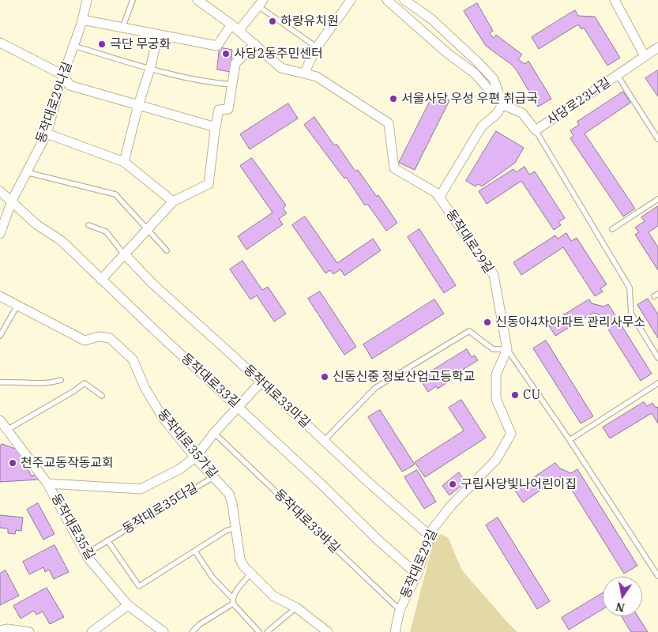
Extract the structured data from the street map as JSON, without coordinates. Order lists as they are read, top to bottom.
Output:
{
  "streets": {
    "street": [
      "사당로23나길",
      "동작대로29나길",
      "동작대로29길",
      "동작대로33길",
      "동작대로33마길",
      "동작대로35가길",
      "동작대로35길"
    ],
    "lane": ["동작대로35다길", "동작대로33바길"]
  },
  "crossings": [
    ["동작대로29나길", "동작대로33길"],
    ["동작대로29길", "동작대로33길"],
    ["동작대로29길", "동작대로33마길"],
    ["동작대로29길", "동작대로33바길"],
    ["동작대로35가길", "동작대로35다길"],
    ["동작대로35다길", "동작대로35길"]
  ],
  "places": [
    "하랑유치원",
    "극단 무궁화",
    "사당2동주민센터",
    "서울사당 우성 우편 취급국",
    "신동아4차아파트 관리사무소",
    "신동신중 정보산업고등학교",
    "CU",
    "천주교동작동교회",
    "구립사당빛나어린이집"
  ],
  "north": "bottom"
}
